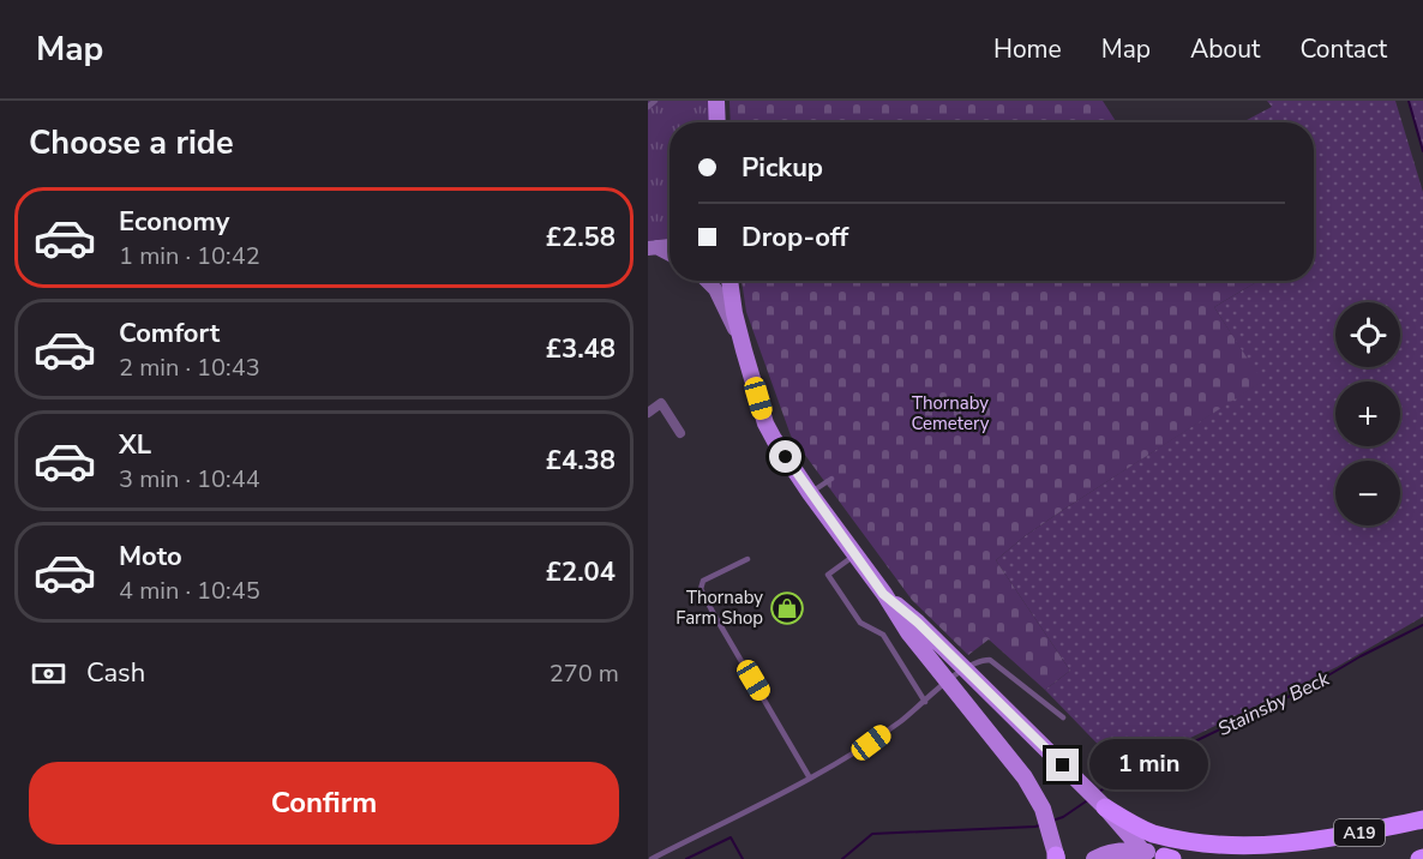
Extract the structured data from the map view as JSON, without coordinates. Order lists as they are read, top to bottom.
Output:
{
  "streets": {
    "highway": ["A19"]
  },
  "water": ["Stainsby Beck"],
  "parks": ["Thornaby Cemetery"],
  "places": {
    "shop": ["Thornaby Farm Shop"]
  },
  "page": {
    "header": "Map",
    "nav": [
      "Home",
      "Map",
      "About",
      "Contact"
    ],
    "heading": "Choose a ride",
    "banner": ["Pickup", "Drop-off"],
    "list": [
      {
        "name": "Economy",
        "note": "1 min · 10:42",
        "value": "£2.58"
      },
      {
        "name": "Comfort",
        "note": "2 min · 10:43",
        "value": "£3.48"
      },
      {
        "name": "XL",
        "note": "3 min · 10:44",
        "value": "£4.38"
      },
      {
        "name": "Moto",
        "note": "4 min · 10:45",
        "value": "£2.04"
      }
    ],
    "map_buttons": ["+", "−"],
    "pay": ["Cash", "270 m"],
    "bubble": "1 min",
    "buttons": "Confirm"
  }
}
